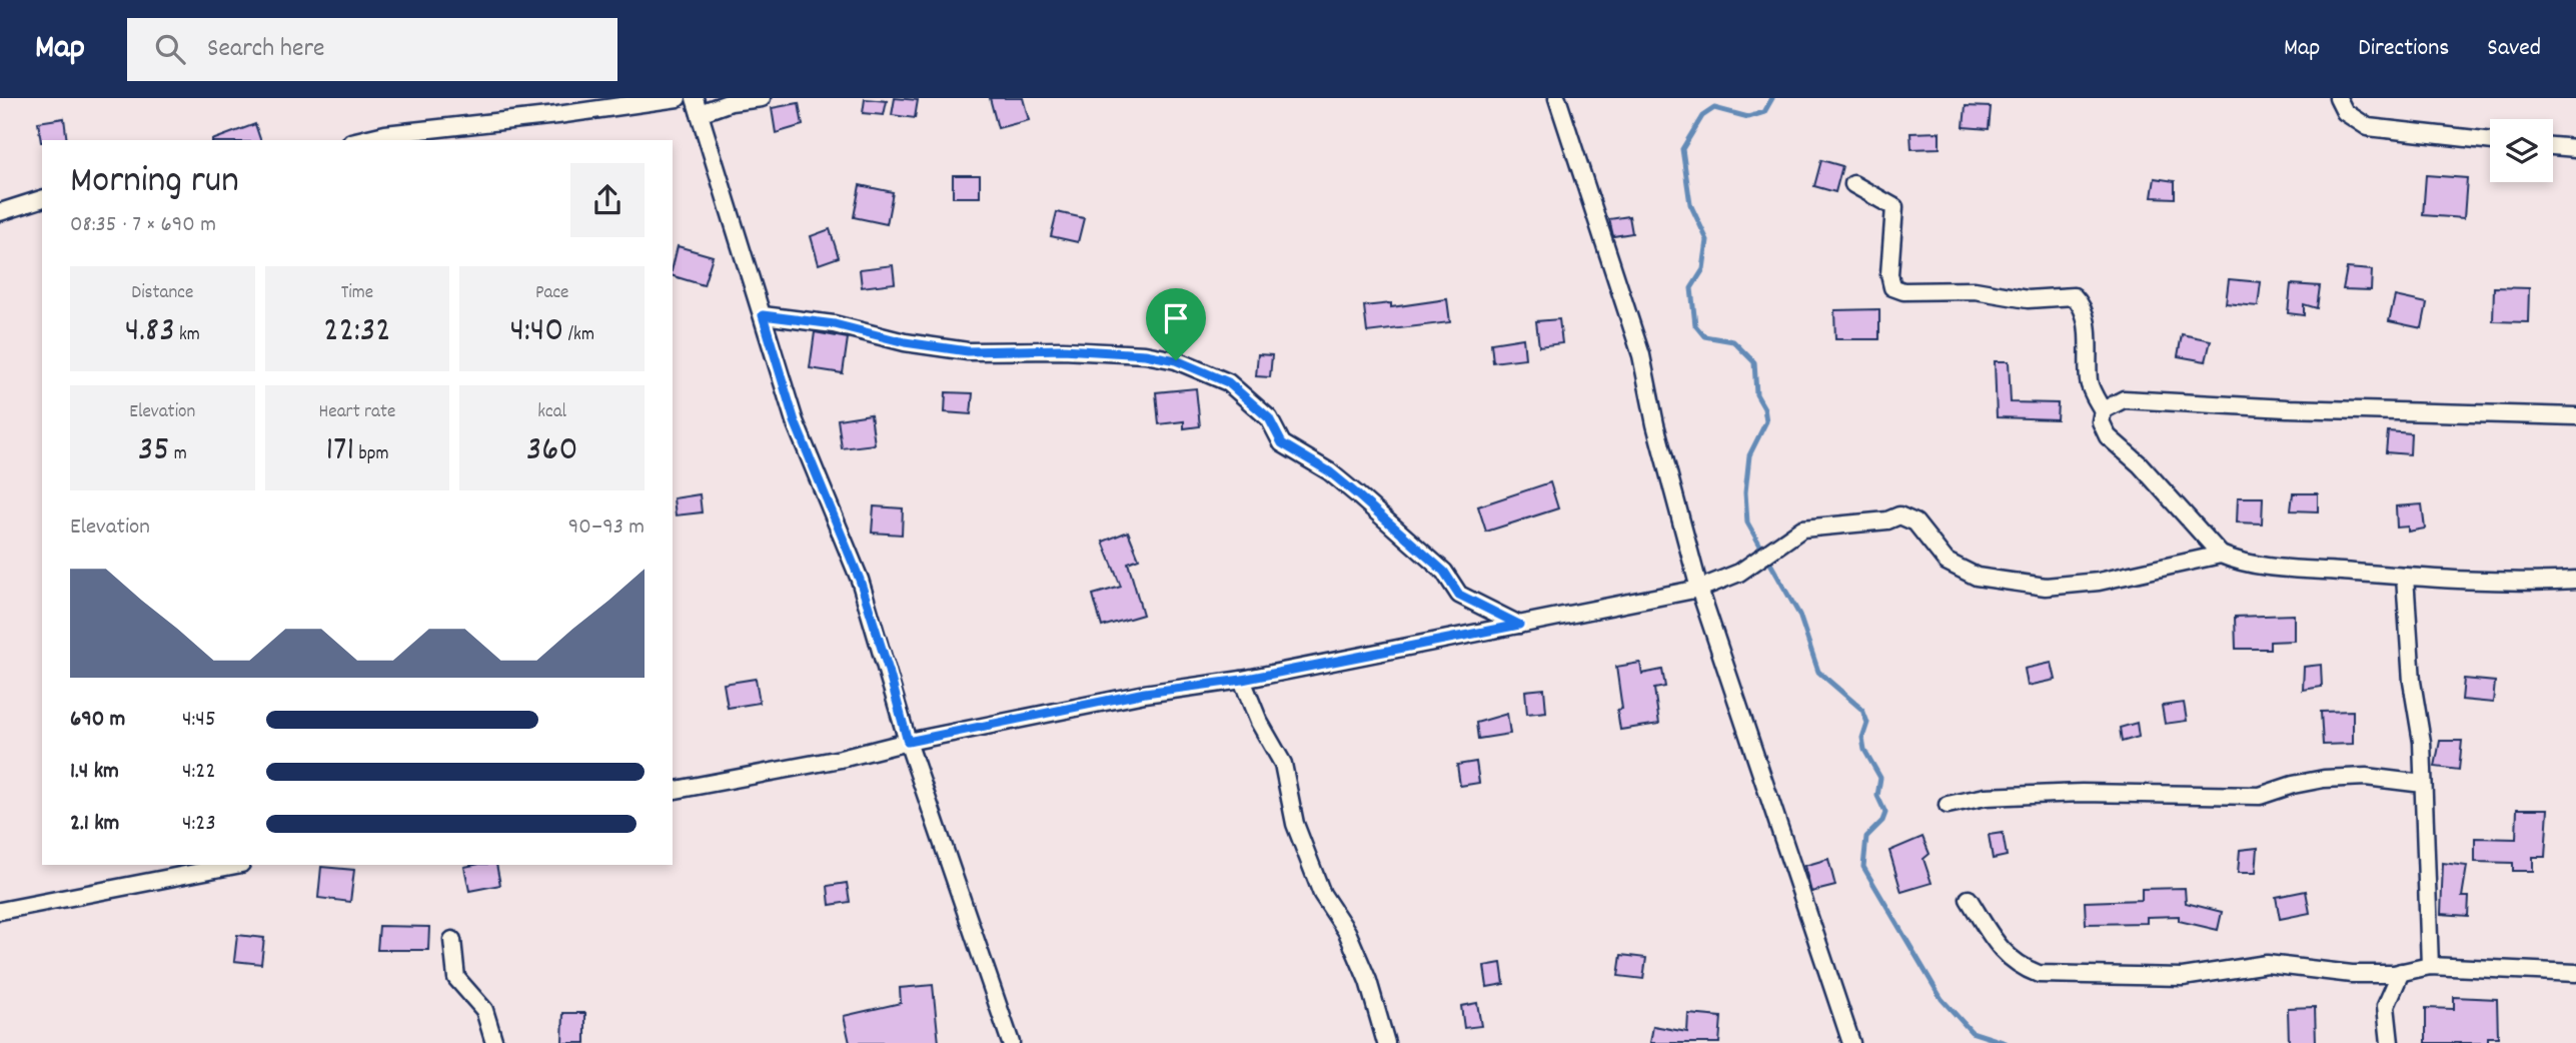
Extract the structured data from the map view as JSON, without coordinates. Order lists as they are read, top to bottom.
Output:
{
  "page": {
    "header": "Map",
    "search": "Search here",
    "nav": ["Map", "Directions", "Saved"],
    "heading": ["Morning run", "08:35 · 7 × 690 m"],
    "stats": [
      ["Distance", "4.83 km"],
      ["Time", "22:32"],
      ["Pace", "4:40 /km"],
      ["Elevation", "35 m"],
      ["Heart rate", "171 bpm"],
      ["kcal", "360"]
    ],
    "chart": ["Elevation", "90–93 m"],
    "list": [
      {
        "name": "690 m",
        "note": "4:45"
      },
      {
        "name": "1.4 km",
        "note": "4:22"
      },
      {
        "name": "2.1 km",
        "note": "4:23"
      }
    ]
  }
}
